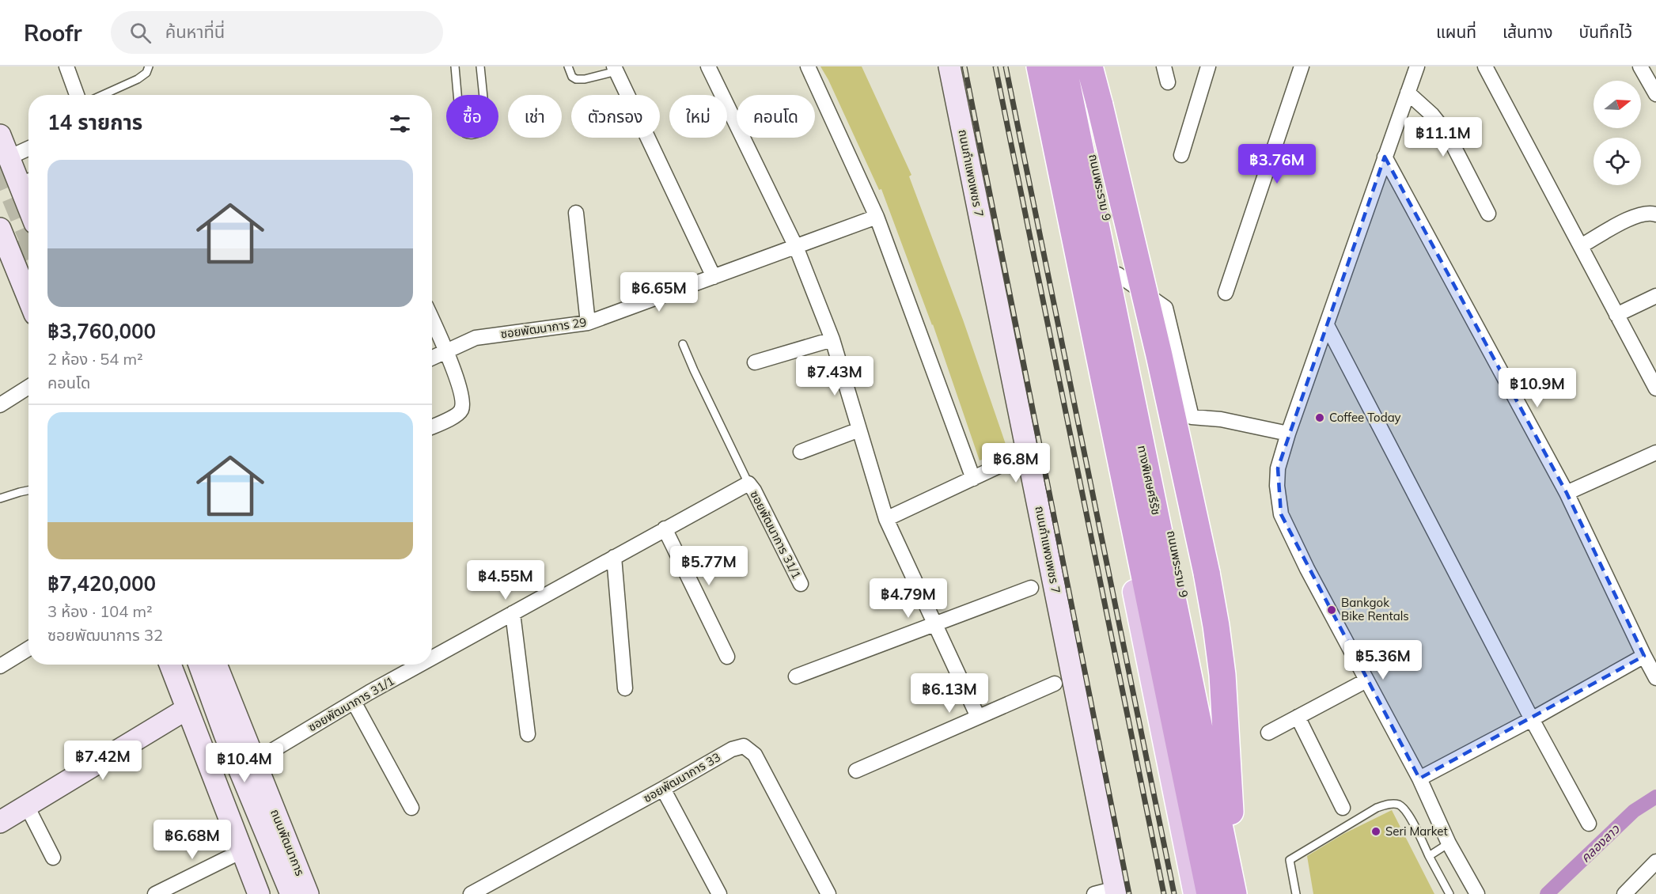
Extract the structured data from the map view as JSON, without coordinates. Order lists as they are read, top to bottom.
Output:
{
  "streets": {
    "highway": ["ทางพิเศษศรีรัช"],
    "main road": ["ถนนกำแพงเพชร 7", "ถนนพระราม 9", "ถนนพัฒนาการ"],
    "street": ["ซอยพัฒนาการ 29", "ซอยพัฒนาการ 31/1", "ซอยพัฒนาการ 33"]
  },
  "crossings": [
    ["ซอยพัฒนาการ 31/1", "ถนนพัฒนาการ"]
  ],
  "water": ["คลองลาว"],
  "places": ["Coffee Today", "Bankgok Bike Rentals", "Seri Market"],
  "north": "right",
  "page": {
    "header": "Roofr",
    "search": "ค้นหาที่นี่",
    "nav": ["แผนที่", "เส้นทาง", "บันทึกไว้"],
    "chip": [
      "ซื้อ",
      "เช่า",
      "ตัวกรอง",
      "ใหม่",
      "คอนโด"
    ],
    "heading": "14 รายการ",
    "price": [
      "฿11.1M",
      "฿3.76M",
      "฿6.65M",
      "฿7.43M",
      "฿10.9M",
      "฿6.8M",
      "฿5.77M",
      "฿4.55M",
      "฿4.79M",
      "฿5.36M",
      "฿6.13M",
      "฿7.42M",
      "฿10.4M",
      "฿6.68M"
    ],
    "list": [
      {
        "name": "฿3,760,000",
        "note": "2 ห้อง · 54 m² · คอนโด"
      },
      {
        "name": "฿7,420,000",
        "note": "3 ห้อง · 104 m² · ซอยพัฒนาการ 32"
      }
    ]
  }
}
